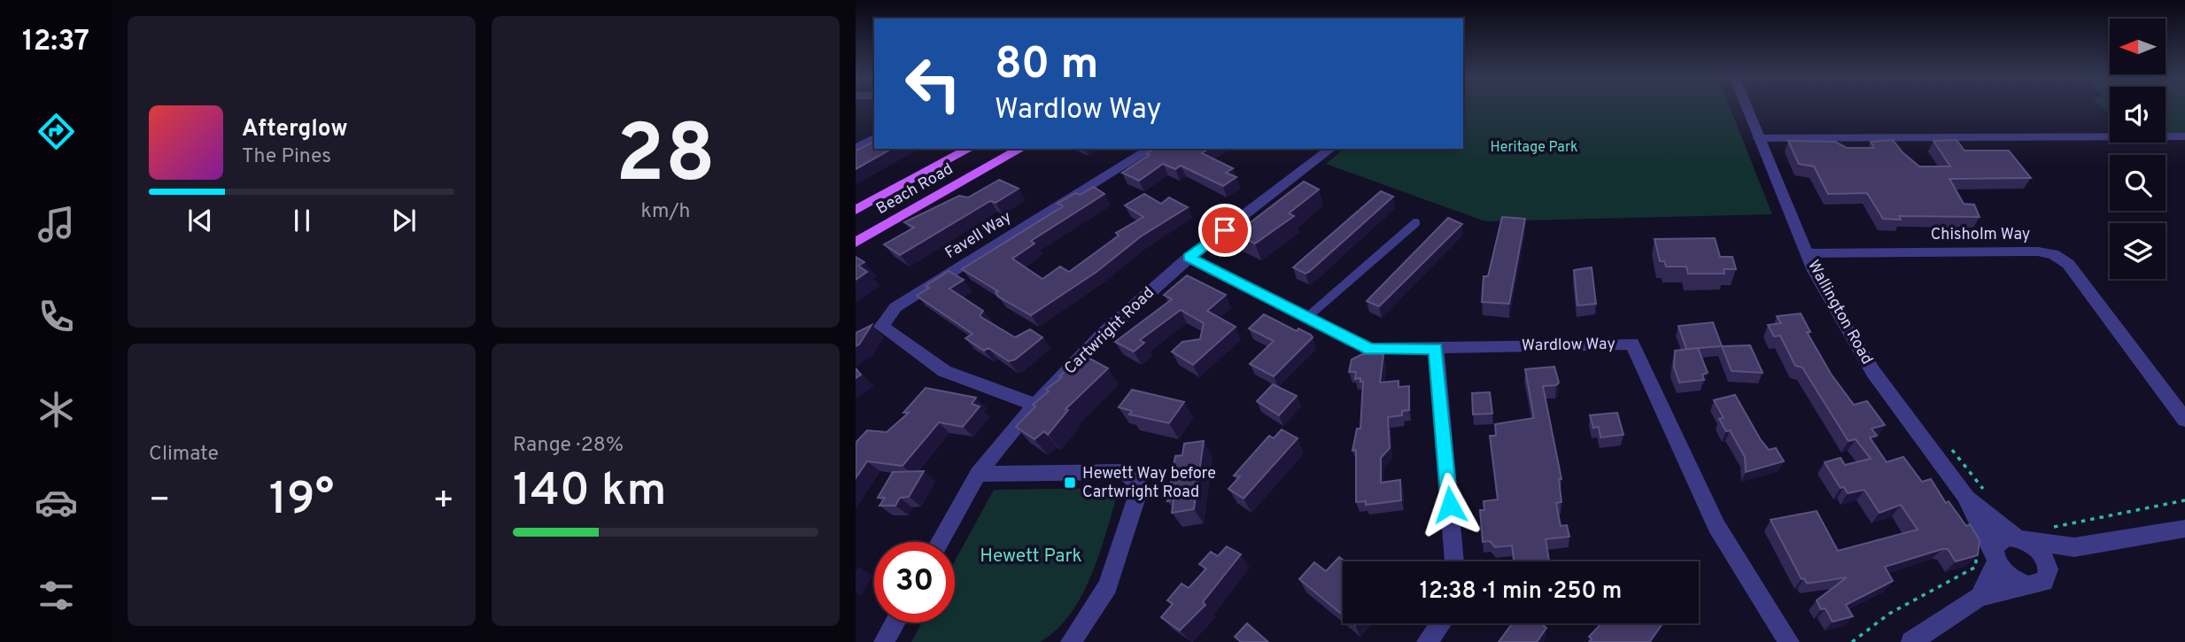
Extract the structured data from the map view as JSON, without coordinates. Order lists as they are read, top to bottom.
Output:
{
  "streets": {
    "main road": ["Beach Road"],
    "street": [
      "Chisholm Way",
      "Favell Way",
      "Wallington Road",
      "Cartwright Road",
      "Wardlow Way"
    ]
  },
  "crossings": [
    ["Chisholm Way", "Wallington Road"],
    ["Favell Way", "Cartwright Road"],
    ["Cartwright Road", "Wardlow Way"]
  ],
  "parks": ["Heritage Park", "Hewett Park"],
  "places": {
    "transit": ["Hewett Way before Cartwright Road"]
  },
  "north": "left",
  "page": {
    "tabs": "12:37",
    "tile": [
      ["28", "km/h"],
      "Climate",
      ["Range · 28%", "140 km"]
    ],
    "turn": ["80 m", "Wardlow Way"],
    "song": ["Afterglow", "The Pines"],
    "heat": ["−", "19°", "+"],
    "limit": "30",
    "trip": "12:38 · 1 min · 250 m"
  }
}
